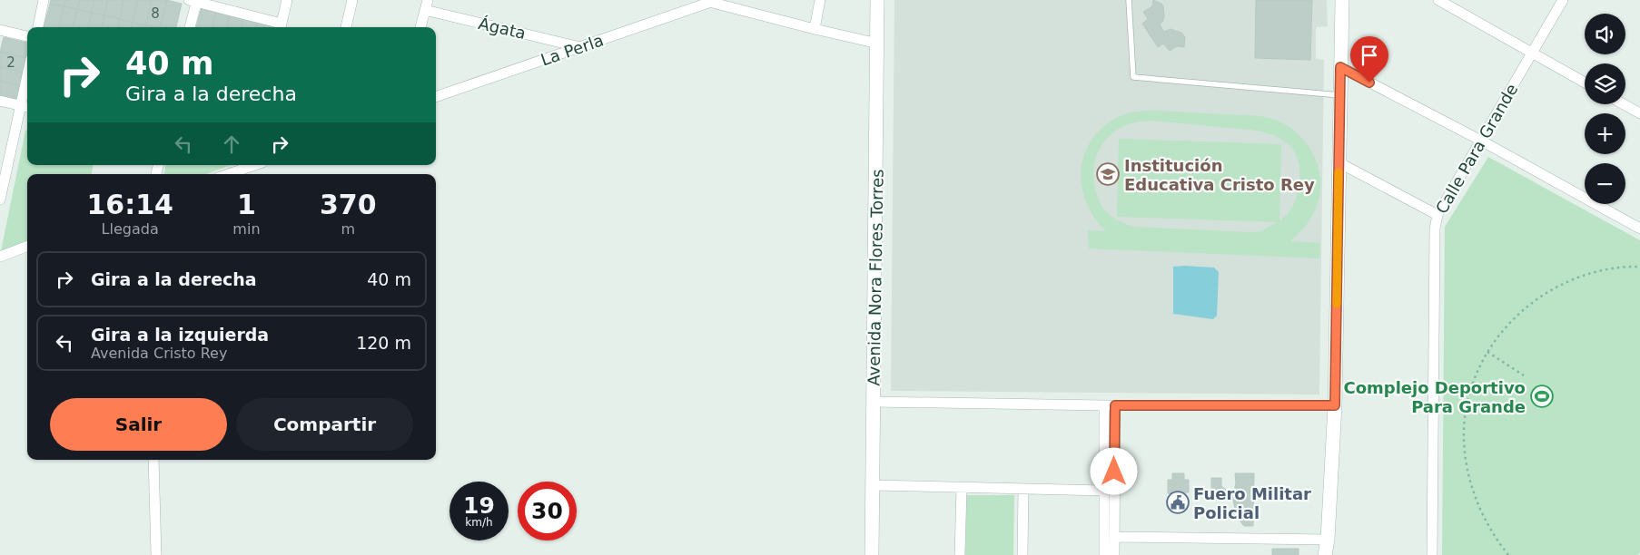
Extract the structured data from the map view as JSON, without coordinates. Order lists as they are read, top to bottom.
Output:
{
  "streets": {
    "main road": ["Avenida Nora Flores Torres"],
    "street": ["Ágata", "La Perla", "Calle Para Grande"]
  },
  "crossings": [
    ["Ágata", "La Perla"]
  ],
  "places": {
    "school or university": ["Institución Educativa Cristo Rey"],
    "sports": ["Complejo Deportivo Para Grande"],
    "public building": ["Fuero Militar Policial"]
  },
  "house_numbers": ["8", "2"],
  "page": {
    "map_buttons": ["+", "−"],
    "turn": ["40 m", "Gira a la derecha"],
    "eta": [
      "16:14",
      "Llegada",
      "1",
      "min",
      "370",
      "m"
    ],
    "list": [
      {
        "name": "Gira a la derecha",
        "value": "40 m"
      },
      {
        "name": "Gira a la izquierda",
        "note": "Avenida Cristo Rey",
        "value": "120 m"
      }
    ],
    "buttons": ["Salir", "Compartir"],
    "speed": "19 km/h",
    "limit": "30"
  }
}
